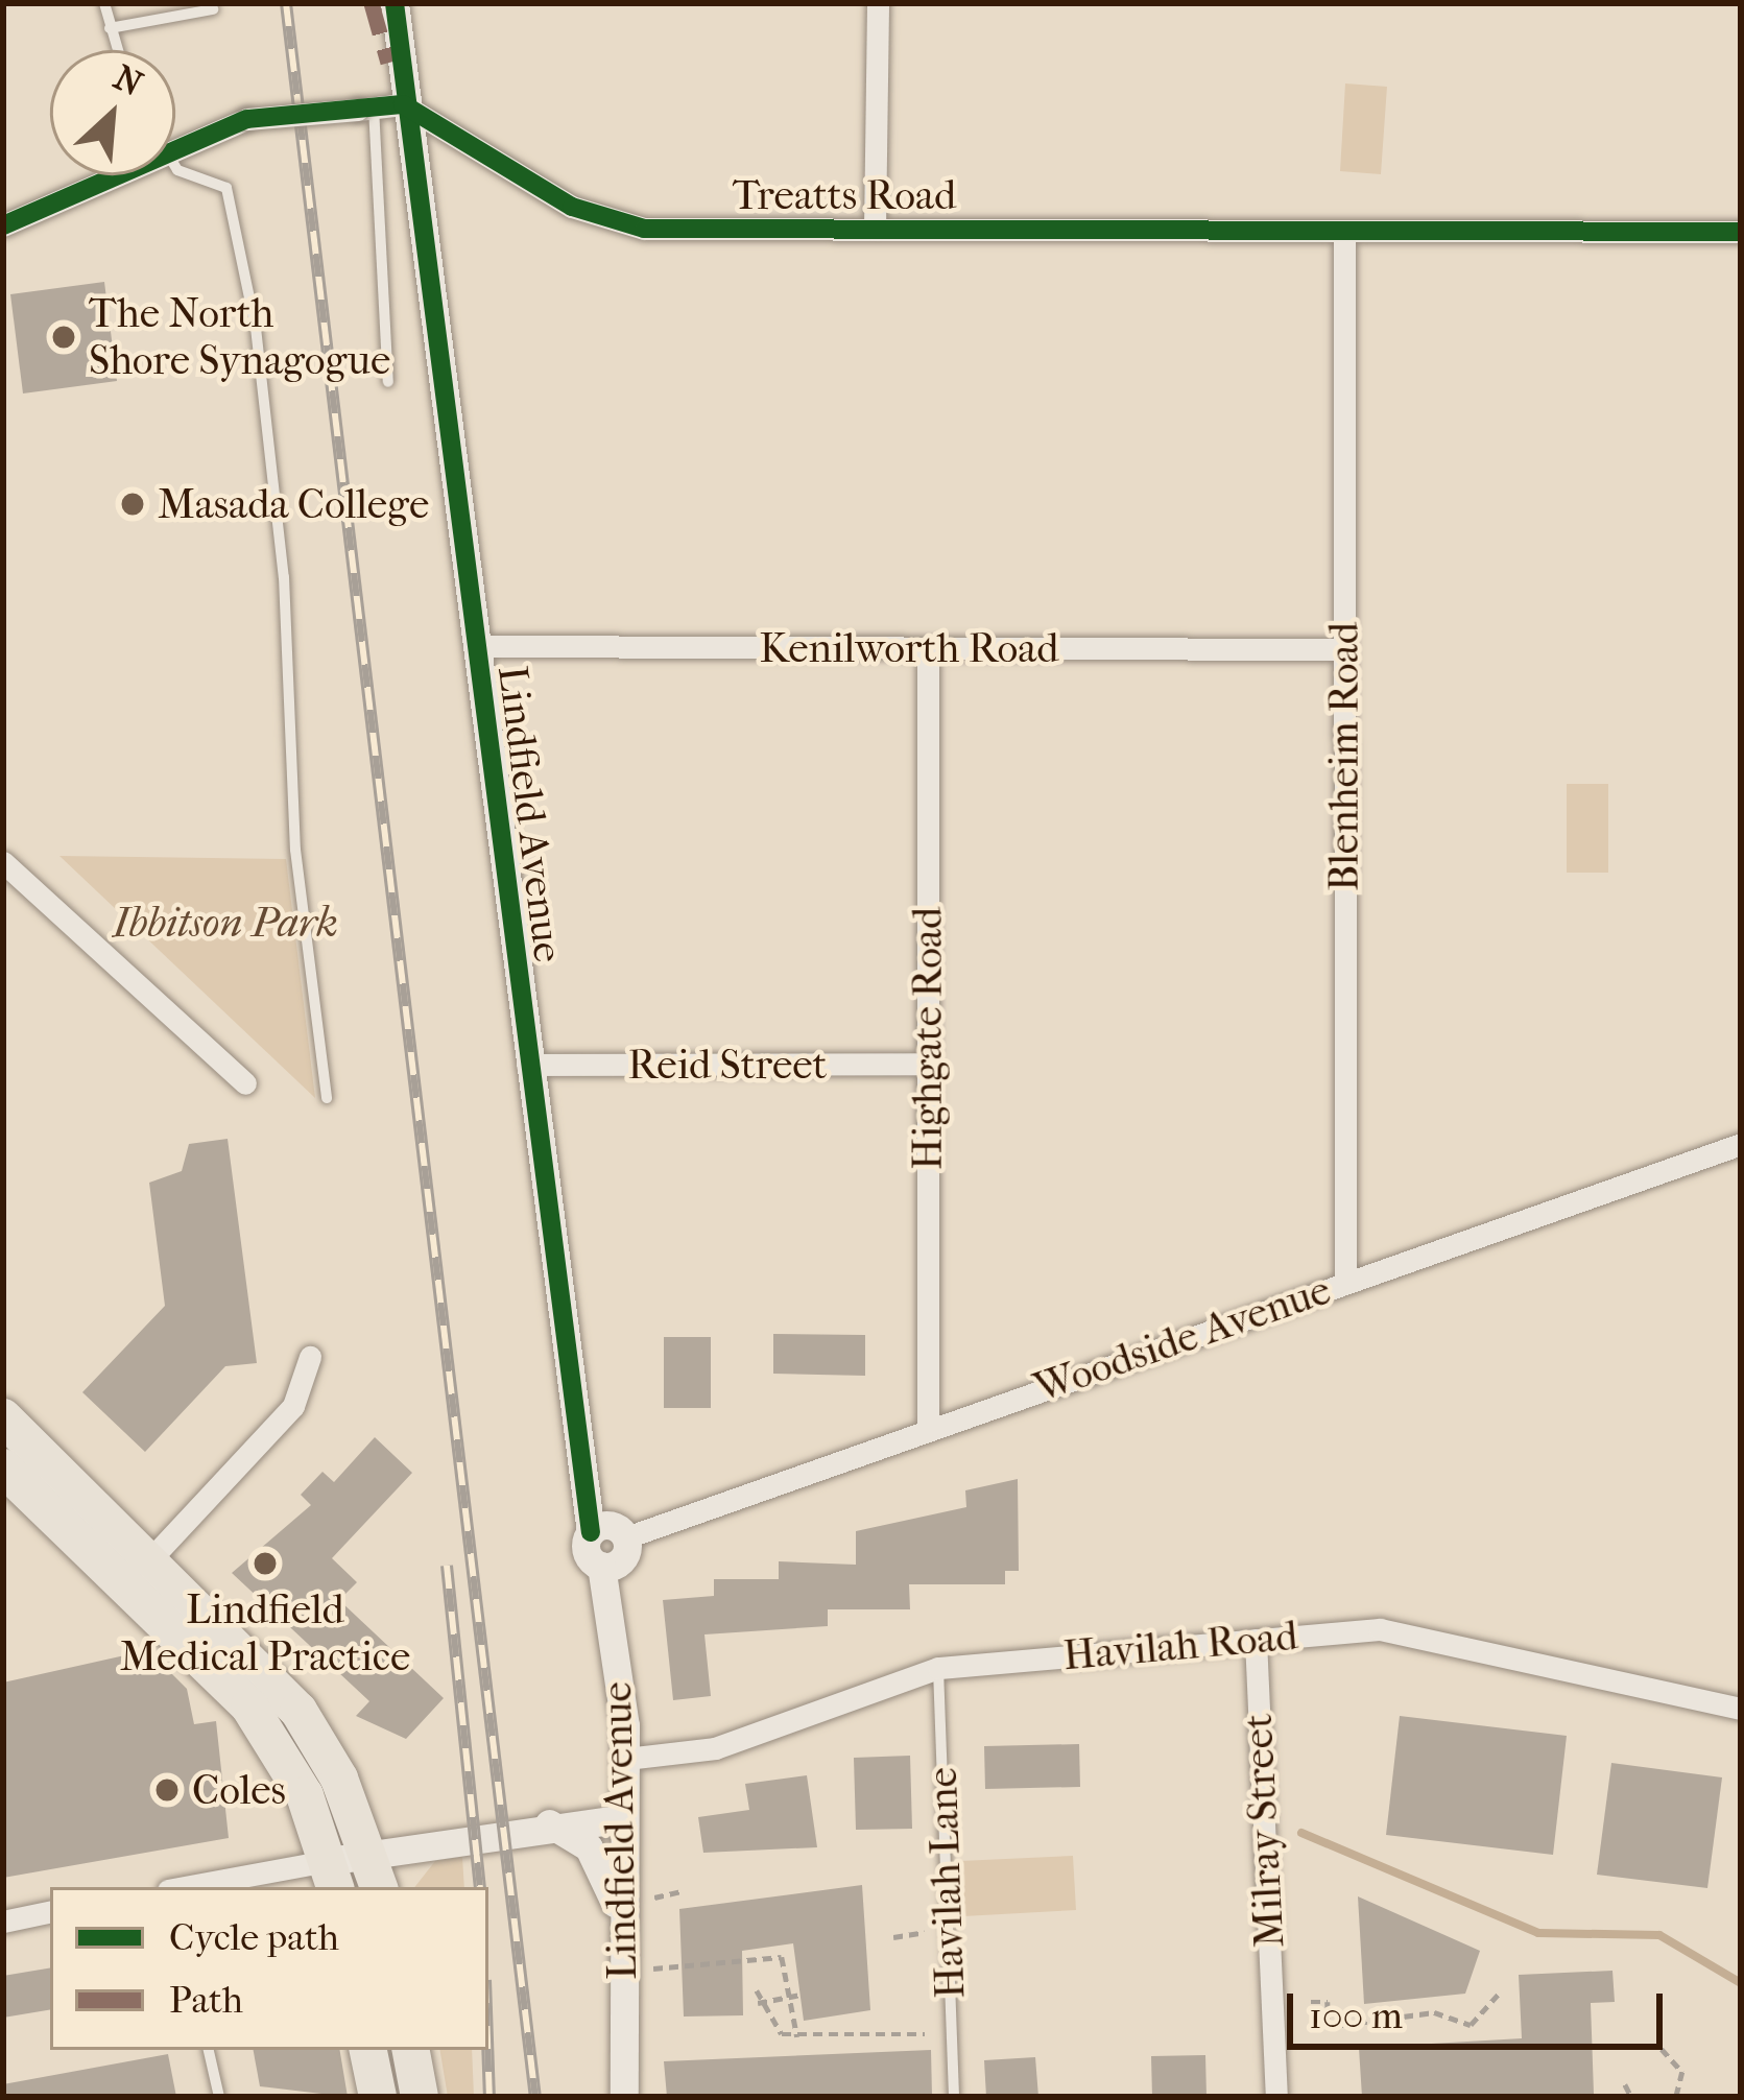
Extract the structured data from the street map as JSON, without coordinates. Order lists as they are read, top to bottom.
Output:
{
  "streets": {
    "street": [
      "Treatts Road",
      "Kenilworth Road",
      "Blenheim Road",
      "Lindfield Avenue",
      "Highgate Road",
      "Reid Street",
      "Woodside Avenue",
      "Havilah Road",
      "Milray Street"
    ],
    "lane": ["Havilah Lane"]
  },
  "crossings": [
    ["Treatts Road", "Blenheim Road"],
    ["Treatts Road", "Lindfield Avenue"],
    ["Kenilworth Road", "Blenheim Road"],
    ["Kenilworth Road", "Lindfield Avenue"],
    ["Kenilworth Road", "Highgate Road"],
    ["Blenheim Road", "Woodside Avenue"],
    ["Lindfield Avenue", "Reid Street"],
    ["Lindfield Avenue", "Woodside Avenue"],
    ["Lindfield Avenue", "Havilah Road"],
    ["Highgate Road", "Reid Street"],
    ["Highgate Road", "Woodside Avenue"],
    ["Havilah Road", "Milray Street"],
    ["Havilah Road", "Havilah Lane"]
  ],
  "parks": ["Ibbitson Park"],
  "places": [
    "The North Shore Synagogue",
    "Masada College",
    "Lindfield Medical Practice",
    "Coles"
  ],
  "legend": ["Cycle path", "Path"],
  "scale_bar": "100 m",
  "north": "top right"
}
